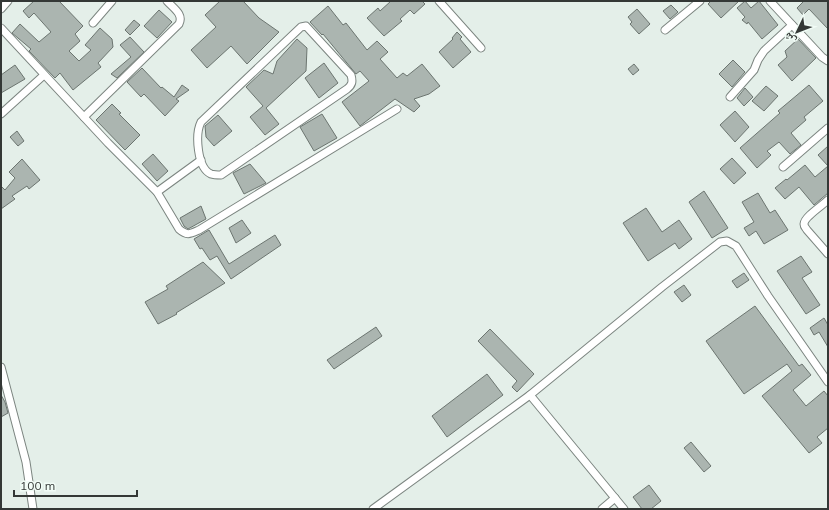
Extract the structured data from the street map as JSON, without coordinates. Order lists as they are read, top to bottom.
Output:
{
  "scale_bar": "100 m",
  "north": "bottom left"
}
